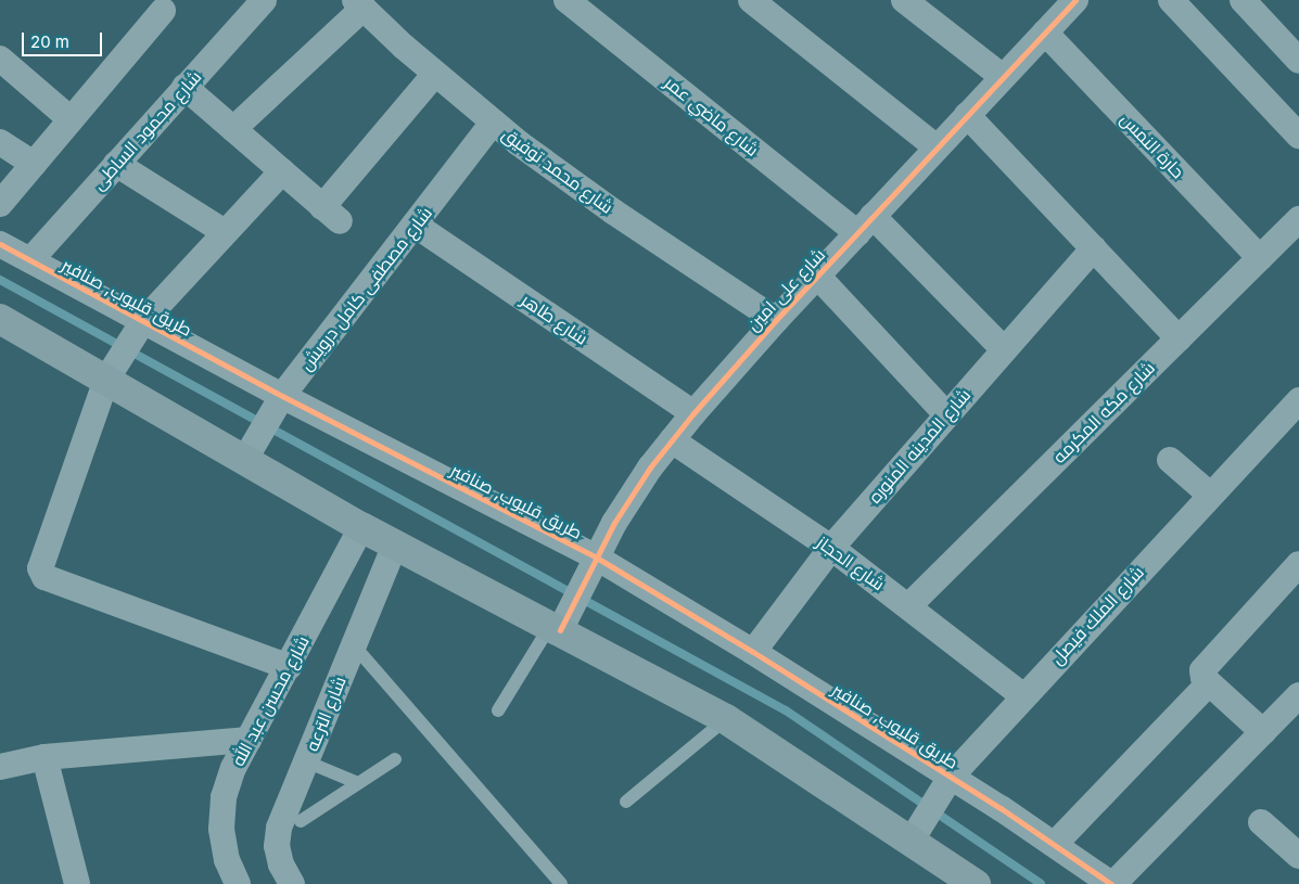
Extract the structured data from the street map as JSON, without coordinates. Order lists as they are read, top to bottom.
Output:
{
  "streets": {
    "street": [
      "شارع ماضي عمر",
      "شارع محمود الساطى",
      "حارة النمس",
      "شارع محمد توفيق",
      "شارع مصطفى كامل درويش",
      "شارع على امين",
      "طريق قليوب, صنافير",
      "شارع طاهر",
      "شارع مكه المكرمه",
      "شارع المدينه المنوره",
      "شارع الحجاز",
      "شارع الملك فيصل",
      "شارع محسن عبد الله",
      "شارع الترعه"
    ]
  },
  "crossings": [
    ["شارع ماضي عمر", "شارع على امين"],
    ["شارع ماضي عمر", "شارع المدينه المنوره"],
    ["شارع محمود الساطى", "طريق قليوب, صنافير"],
    ["حارة النمس", "شارع على امين"],
    ["حارة النمس", "شارع مكه المكرمه"],
    ["شارع محمد توفيق", "شارع مصطفى كامل درويش"],
    ["شارع محمد توفيق", "شارع على امين"],
    ["شارع مصطفى كامل درويش", "طريق قليوب, صنافير"],
    ["شارع مصطفى كامل درويش", "شارع طاهر"],
    ["شارع على امين", "طريق قليوب, صنافير"],
    ["شارع على امين", "شارع طاهر"],
    ["شارع على امين", "شارع الحجاز"],
    ["طريق قليوب, صنافير", "شارع المدينه المنوره"],
    ["طريق قليوب, صنافير", "شارع الملك فيصل"],
    ["شارع مكه المكرمه", "شارع الحجاز"],
    ["شارع المدينه المنوره", "شارع الحجاز"],
    ["شارع الحجاز", "شارع الملك فيصل"]
  ],
  "scale_bar": "20 m"
}
